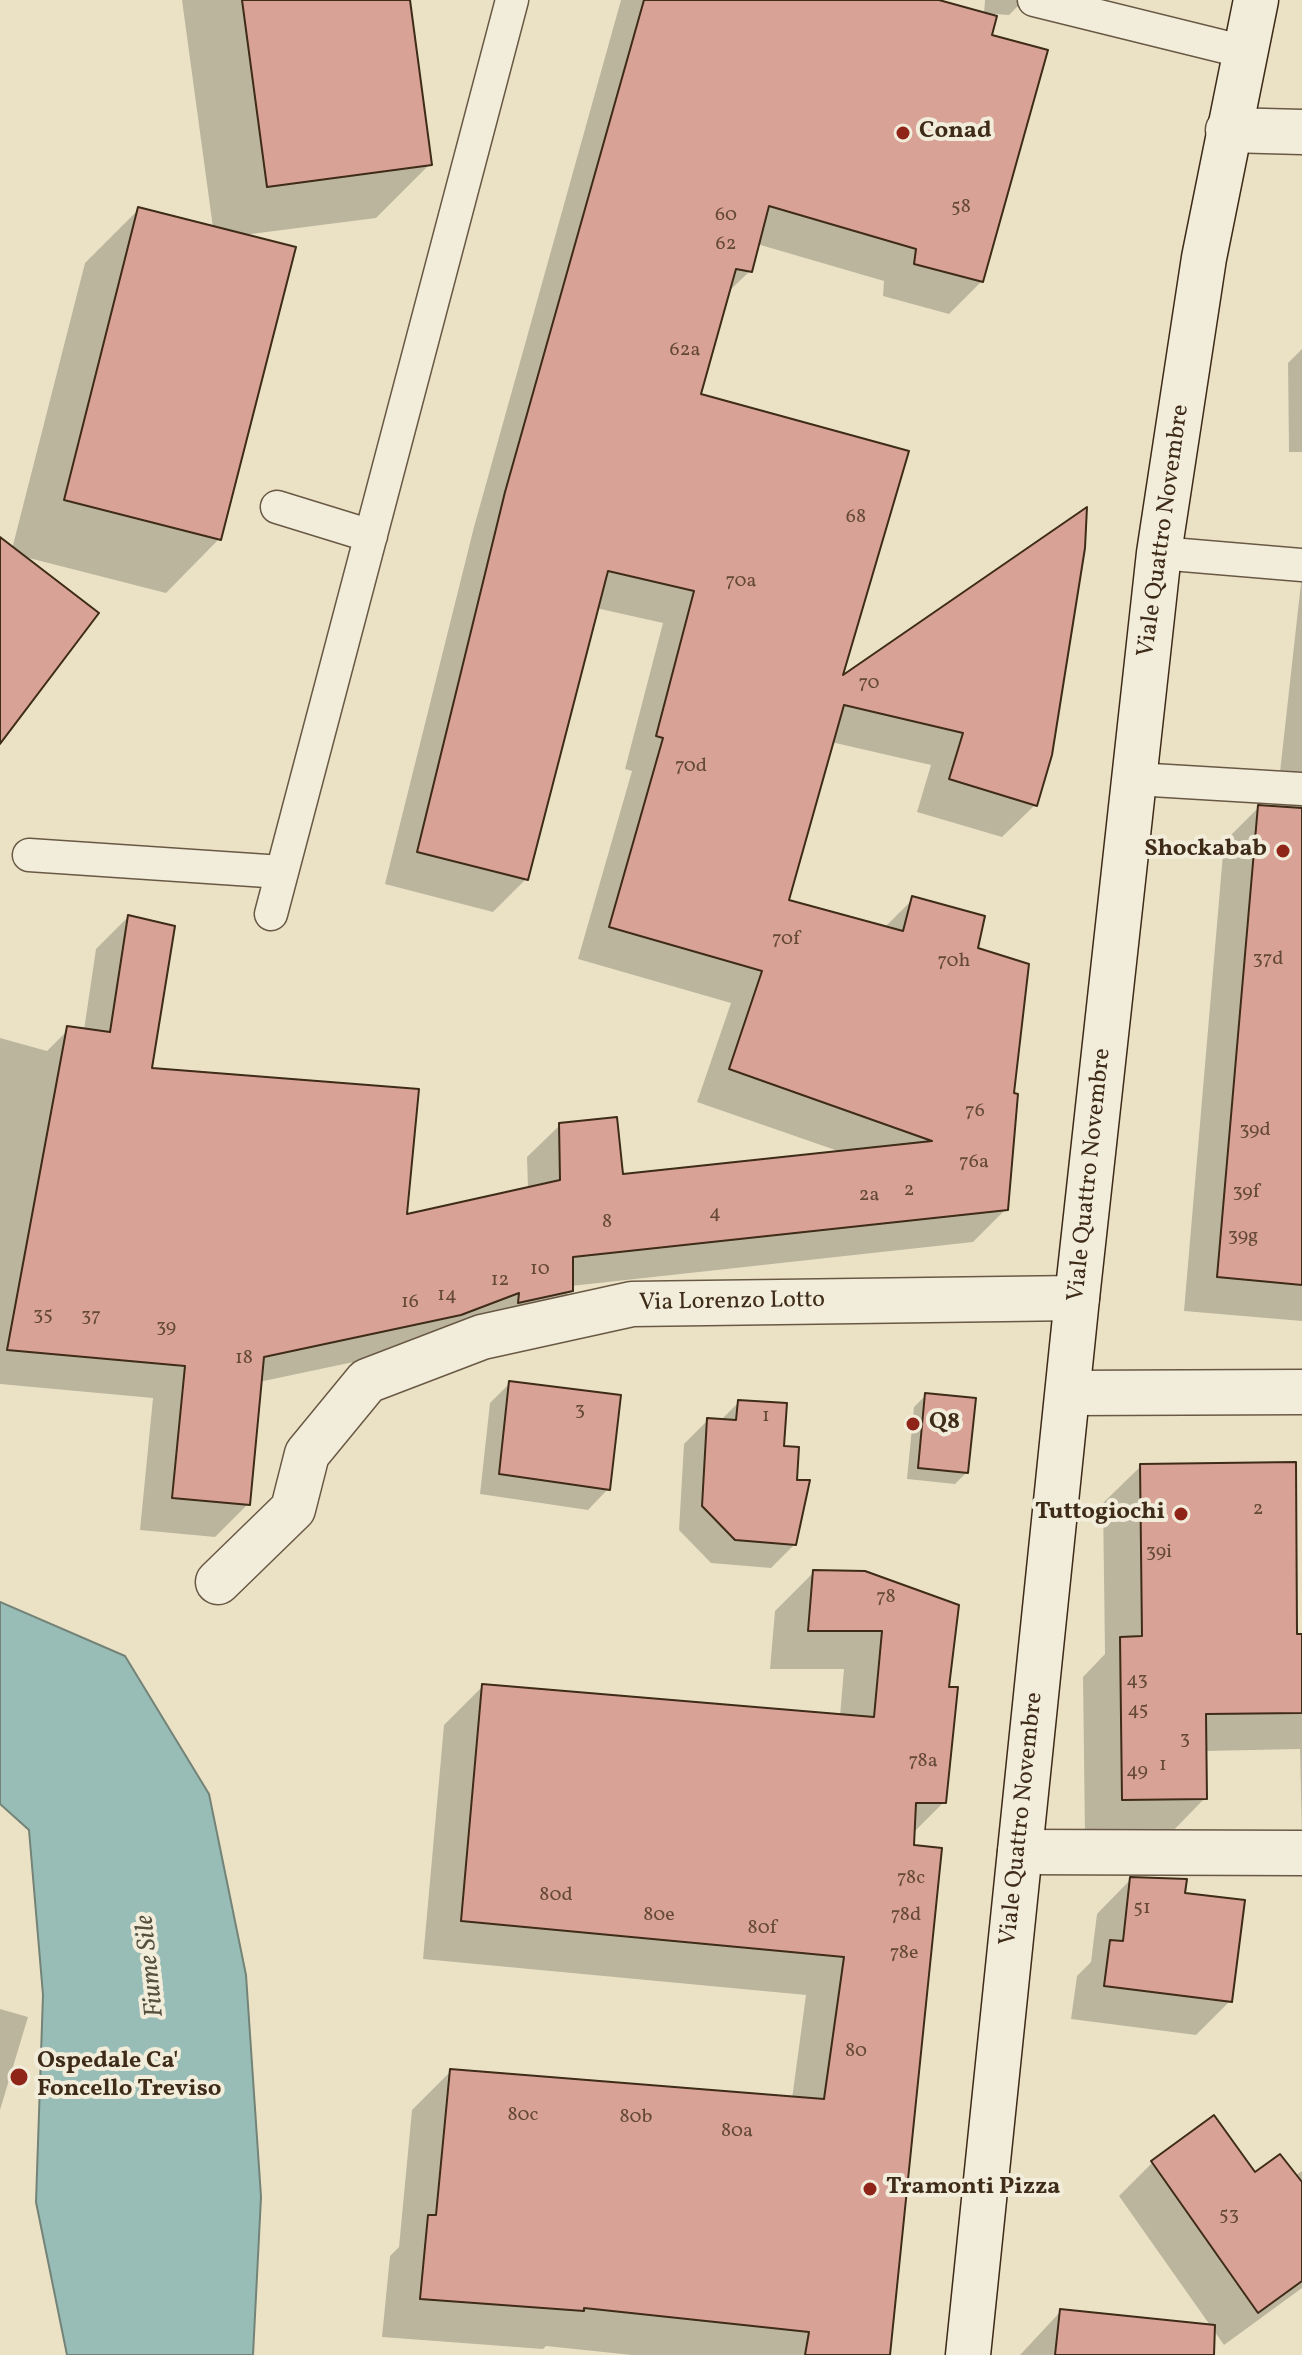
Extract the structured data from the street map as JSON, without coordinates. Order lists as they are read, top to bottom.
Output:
{
  "streets": {
    "main road": ["Viale Quattro Novembre", "Via Lorenzo Lotto"]
  },
  "crossings": [
    ["Viale Quattro Novembre", "Via Lorenzo Lotto"]
  ],
  "water": ["Fiume Sile"],
  "places": [
    "Conad",
    "Shockabab",
    "Q8",
    "Tuttogiochi",
    "Ospedale Ca' Foncello Treviso",
    "Tramonti Pizza"
  ],
  "house_numbers": [
    "58",
    "60",
    "62",
    "62a",
    "68",
    "70a",
    "70",
    "70d",
    "70f",
    "37d",
    "70h",
    "76",
    "39d",
    "76a",
    "2",
    "39f",
    "2a",
    "4",
    "8",
    "39g",
    "10",
    "12",
    "14",
    "16",
    "35",
    "37",
    "39",
    "18",
    "3",
    "1",
    "2",
    "39i",
    "78",
    "43",
    "45",
    "3",
    "78a",
    "1",
    "49",
    "78c",
    "80d",
    "51",
    "80e",
    "78d",
    "80f",
    "78e",
    "80",
    "80c",
    "80b",
    "80a",
    "53"
  ]
}
